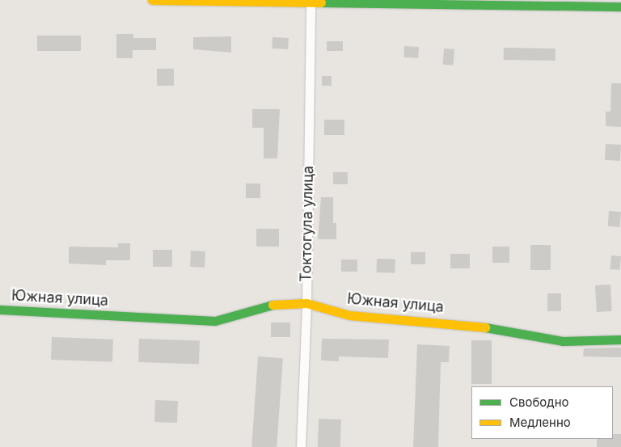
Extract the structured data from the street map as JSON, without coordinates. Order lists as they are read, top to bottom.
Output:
{
  "streets": {
    "street": ["Токтогула улица", "Южная улица"]
  },
  "crossings": [
    ["Токтогула улица", "Южная улица"]
  ],
  "legend": ["Свободно", "Медленно"]
}
